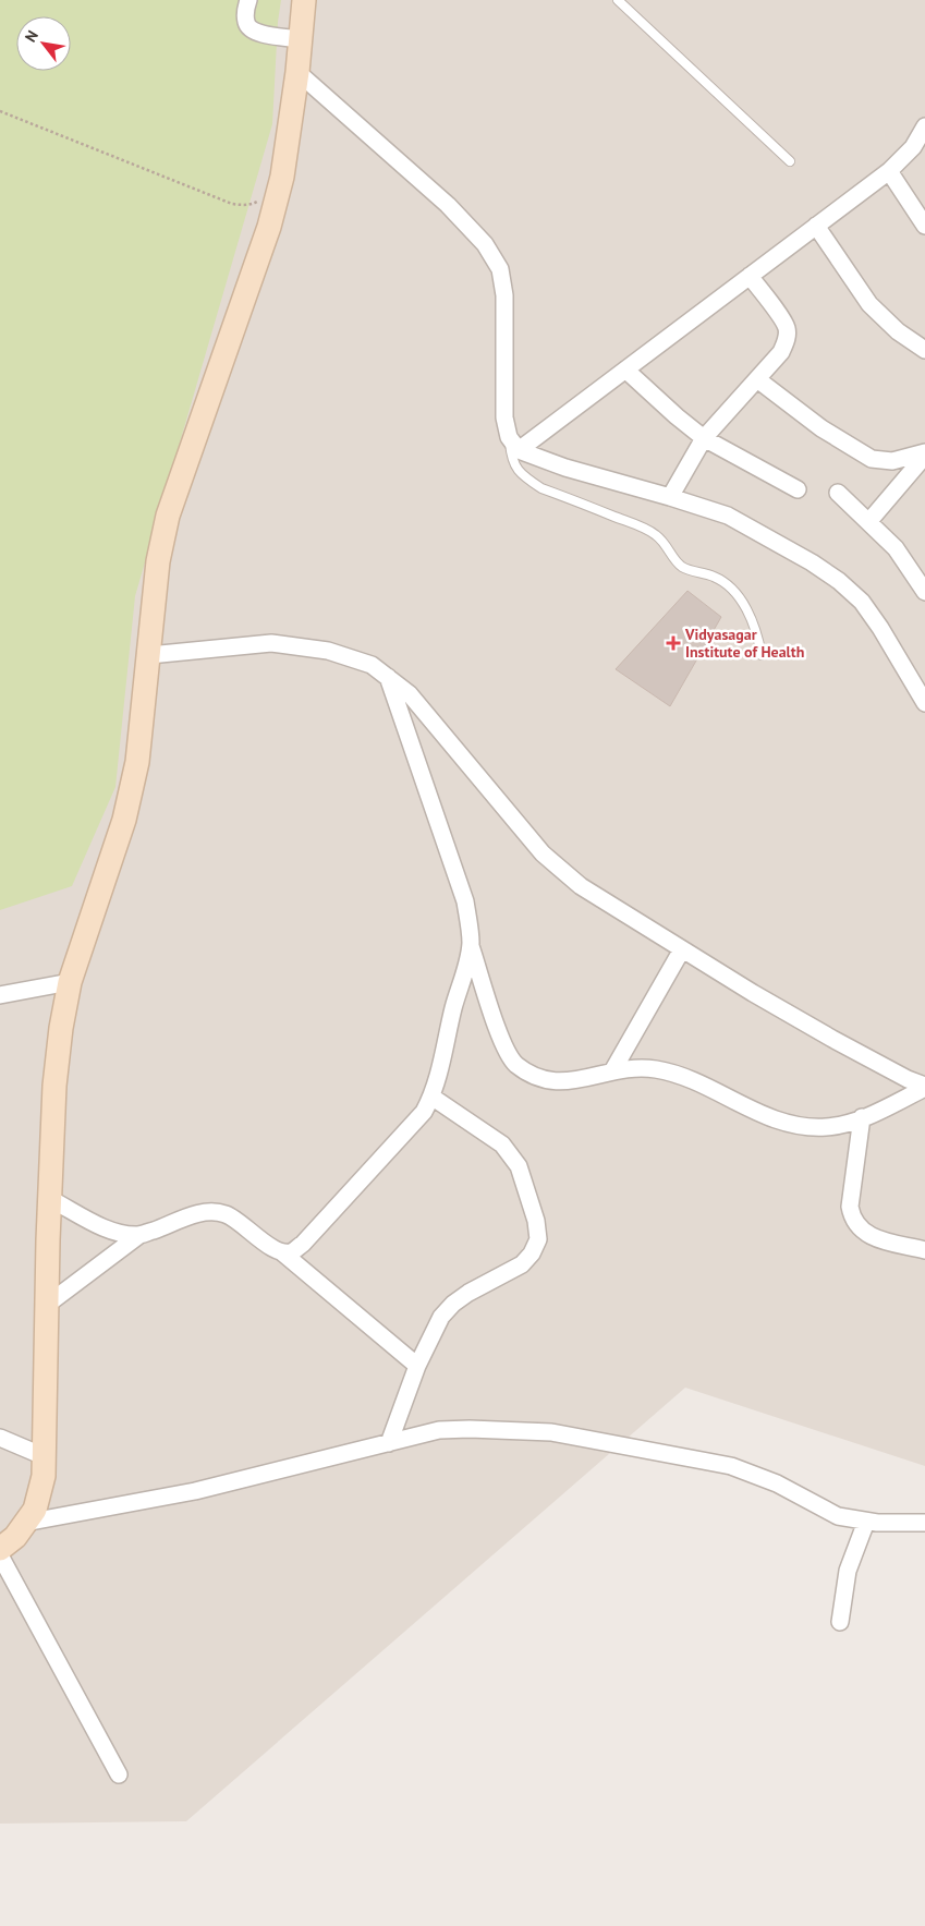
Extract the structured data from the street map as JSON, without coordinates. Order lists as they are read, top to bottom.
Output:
{
  "places": {
    "health": ["Vidyasagar Institute of Health"]
  },
  "north": "top left"
}
